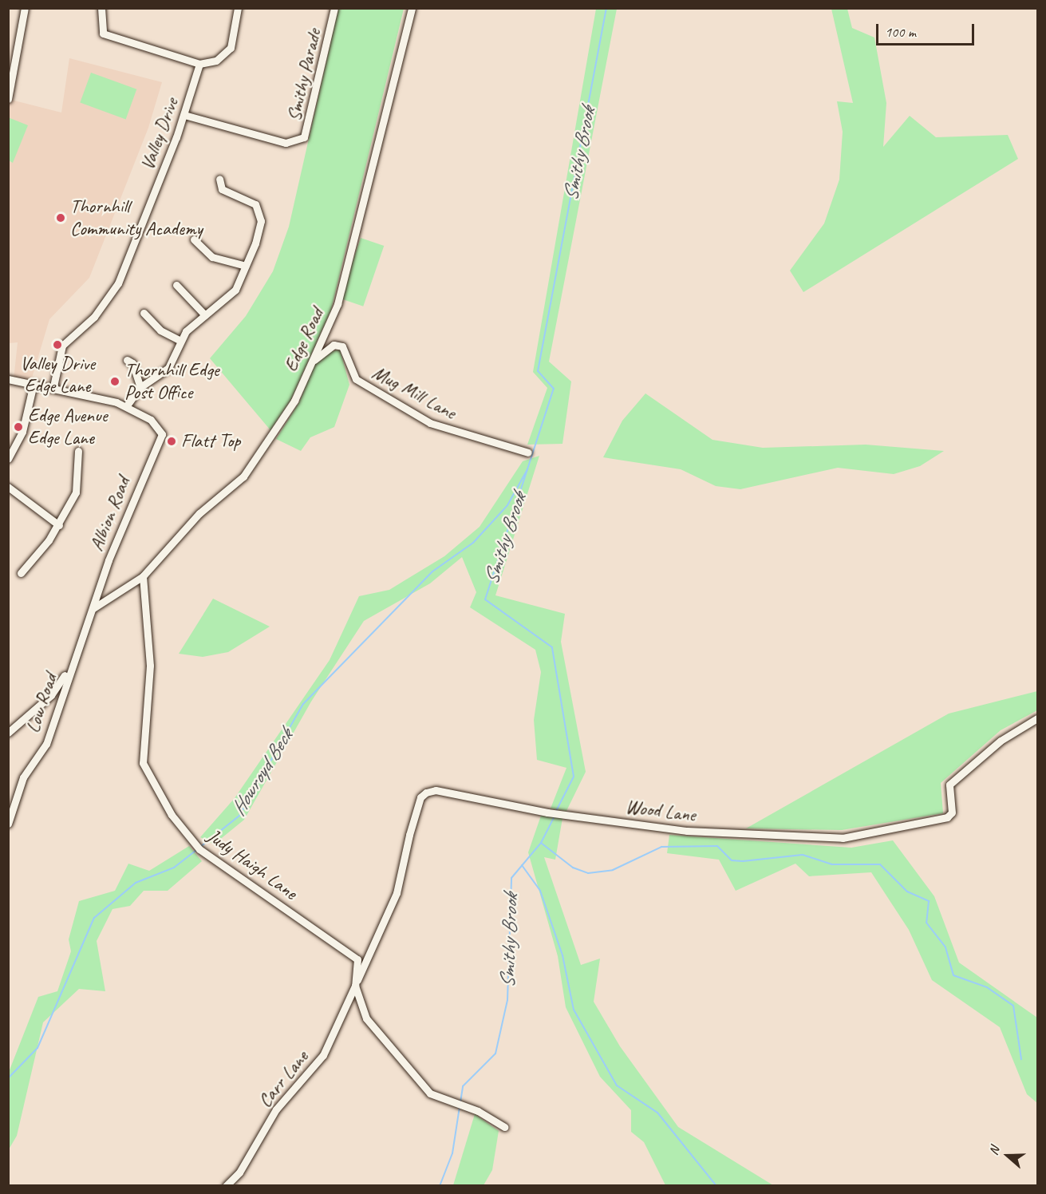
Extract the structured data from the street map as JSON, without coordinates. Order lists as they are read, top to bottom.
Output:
{
  "streets": {
    "street": [
      "Smithy Parade",
      "Valley Drive",
      "Edge Road",
      "Mug Mill Lane",
      "Albion Road",
      "Low Road",
      "Wood Lane",
      "Judy Haigh Lane",
      "Carr Lane"
    ]
  },
  "crossings": [
    ["Smithy Parade", "Valley Drive"],
    ["Edge Road", "Mug Mill Lane"],
    ["Edge Road", "Albion Road"],
    ["Edge Road", "Judy Haigh Lane"],
    ["Albion Road", "Low Road"],
    ["Wood Lane", "Judy Haigh Lane"],
    ["Wood Lane", "Carr Lane"]
  ],
  "water": ["Smithy Brook", "Howroyd Beck"],
  "places": [
    "Thornhill Community Academy",
    "Valley Drive Edge Lane",
    "Thornhill Edge Post Office",
    "Edge Avenue Edge Lane",
    "Flatt Top"
  ],
  "scale_bar": "100 m",
  "north": "left"
}
